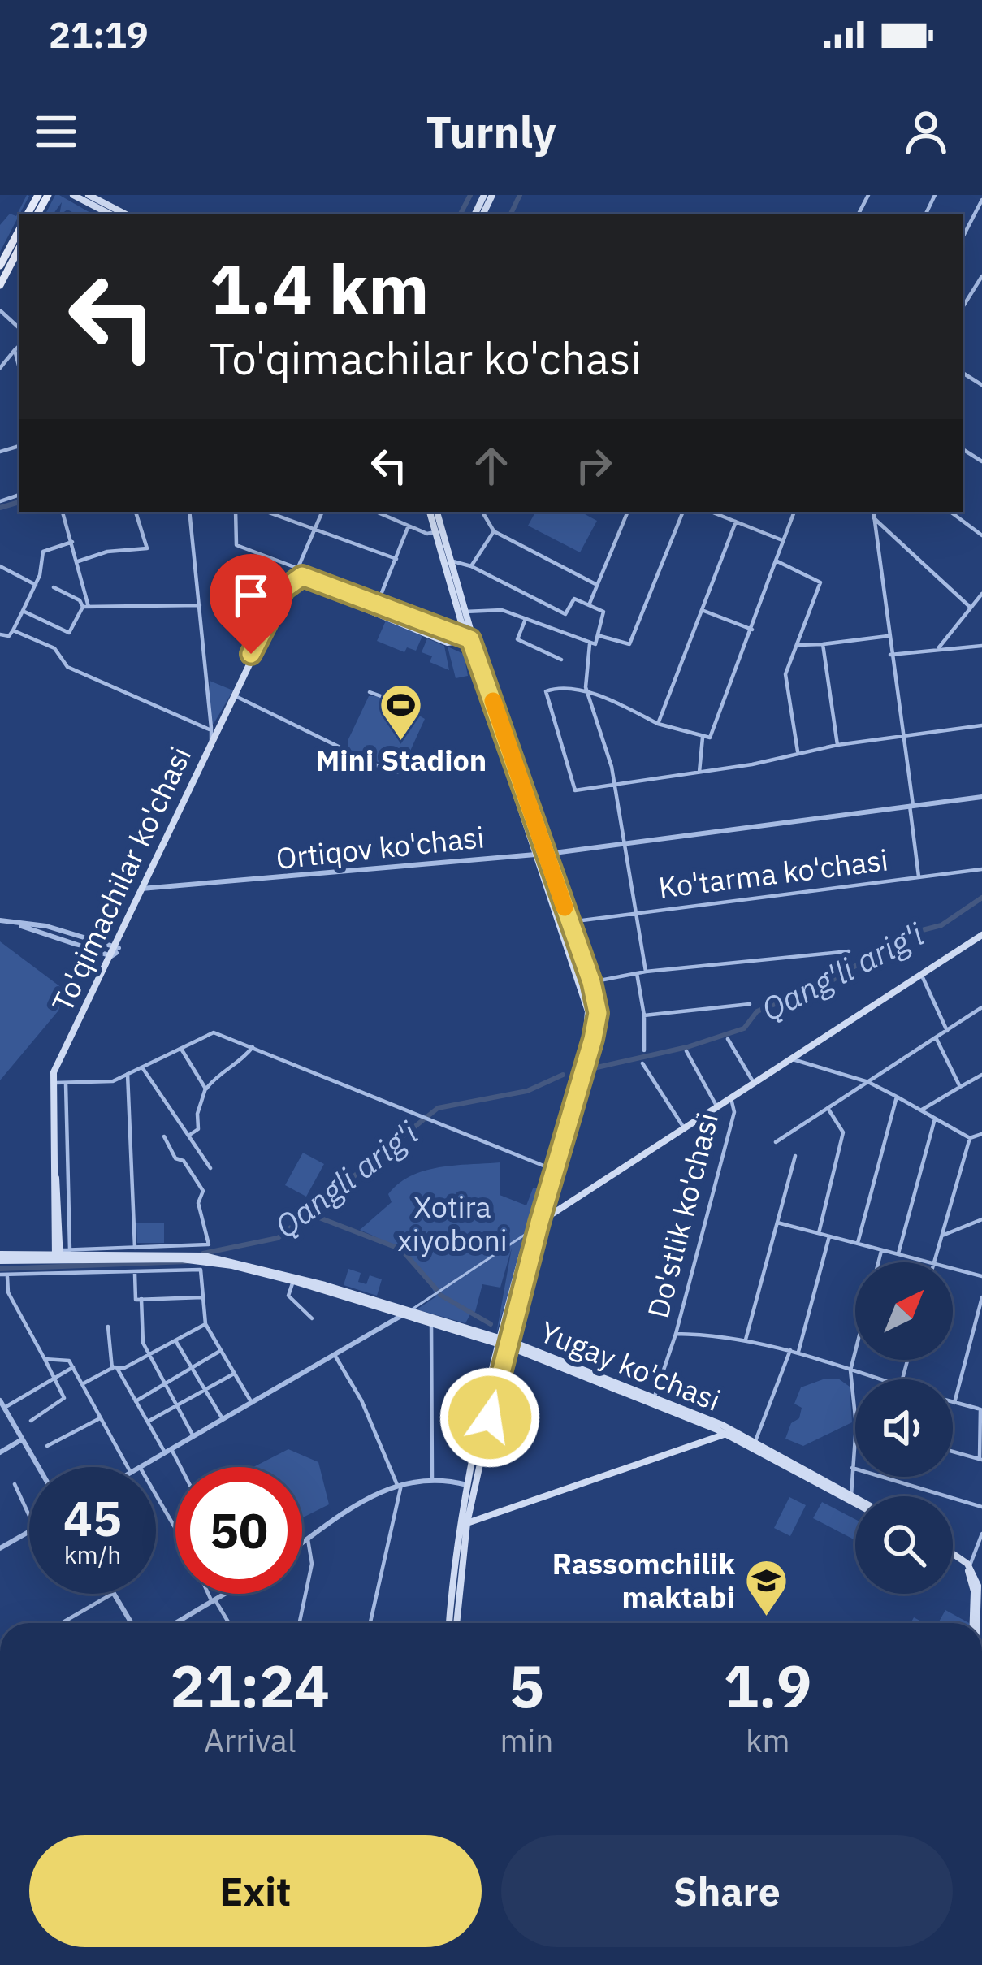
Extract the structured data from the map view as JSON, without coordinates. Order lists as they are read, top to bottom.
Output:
{
  "streets": {
    "main road": ["To'qimachilar ko'chasi", "Yugay ko'chasi"],
    "street": ["Ortiqov ko'chasi", "Ko'tarma ko'chasi", "Do'stlik ko'chasi"]
  },
  "crossings": [
    ["Ortiqov ko'chasi", "To'qimachilar ko'chasi"],
    ["To'qimachilar ko'chasi", "Yugay ko'chasi"],
    ["Do'stlik ko'chasi", "Yugay ko'chasi"]
  ],
  "water": ["Qang'li arig'i", "Qangli arig'i"],
  "parks": ["Xotira xiyoboni"],
  "places": {
    "sports": ["Mini Stadion"],
    "school or university": ["Rassomchilik maktabi"]
  },
  "north": "top right",
  "page": {
    "status": "21:19",
    "header": "Turnly",
    "turn": ["1.4 km", "To'qimachilar ko'chasi"],
    "speed": "45 km/h",
    "limit": "50",
    "eta": [
      "21:24",
      "Arrival",
      "5",
      "min",
      "1.9",
      "km"
    ],
    "buttons": ["Exit", "Share"]
  }
}
